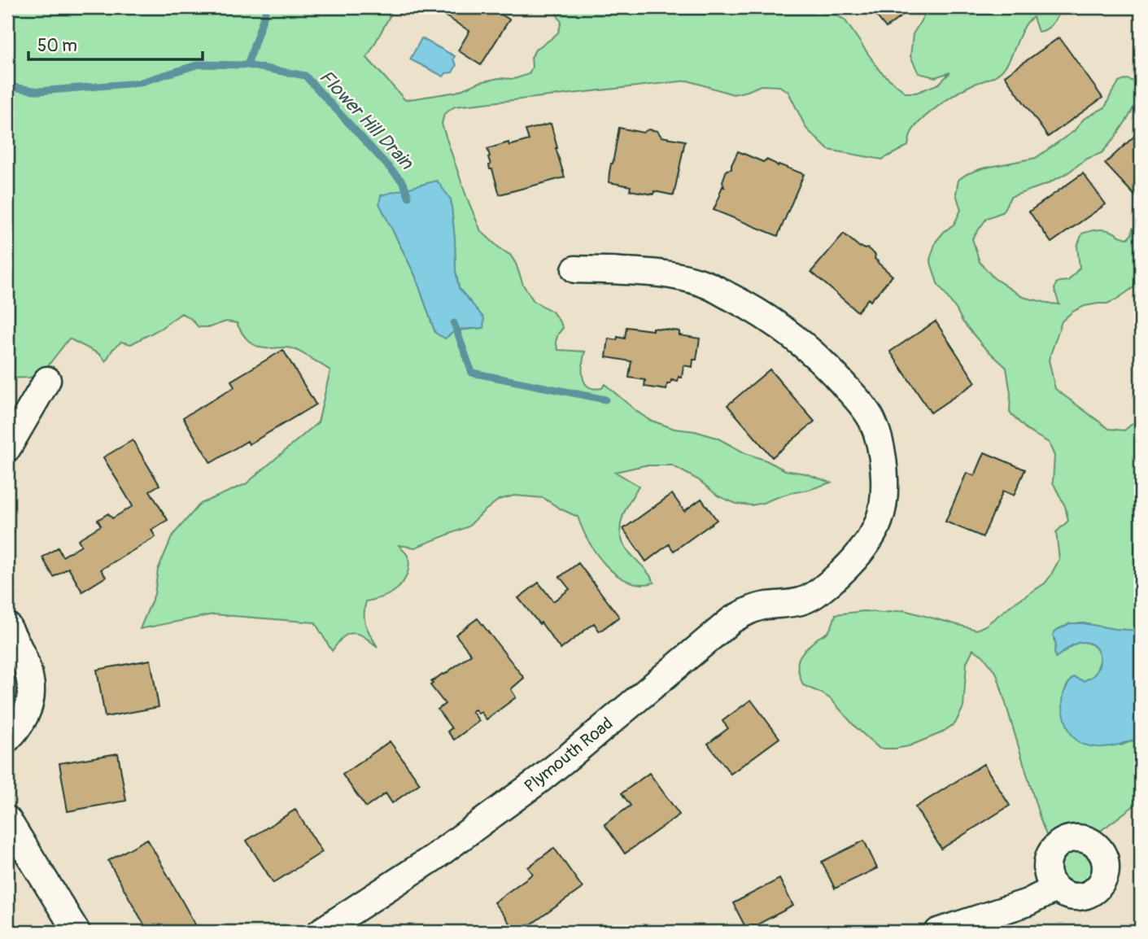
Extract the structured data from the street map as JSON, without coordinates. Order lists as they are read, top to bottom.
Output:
{
  "streets": {
    "street": ["Plymouth Road"]
  },
  "water": ["Flower Hill Drain"],
  "scale_bar": "50 m"
}
